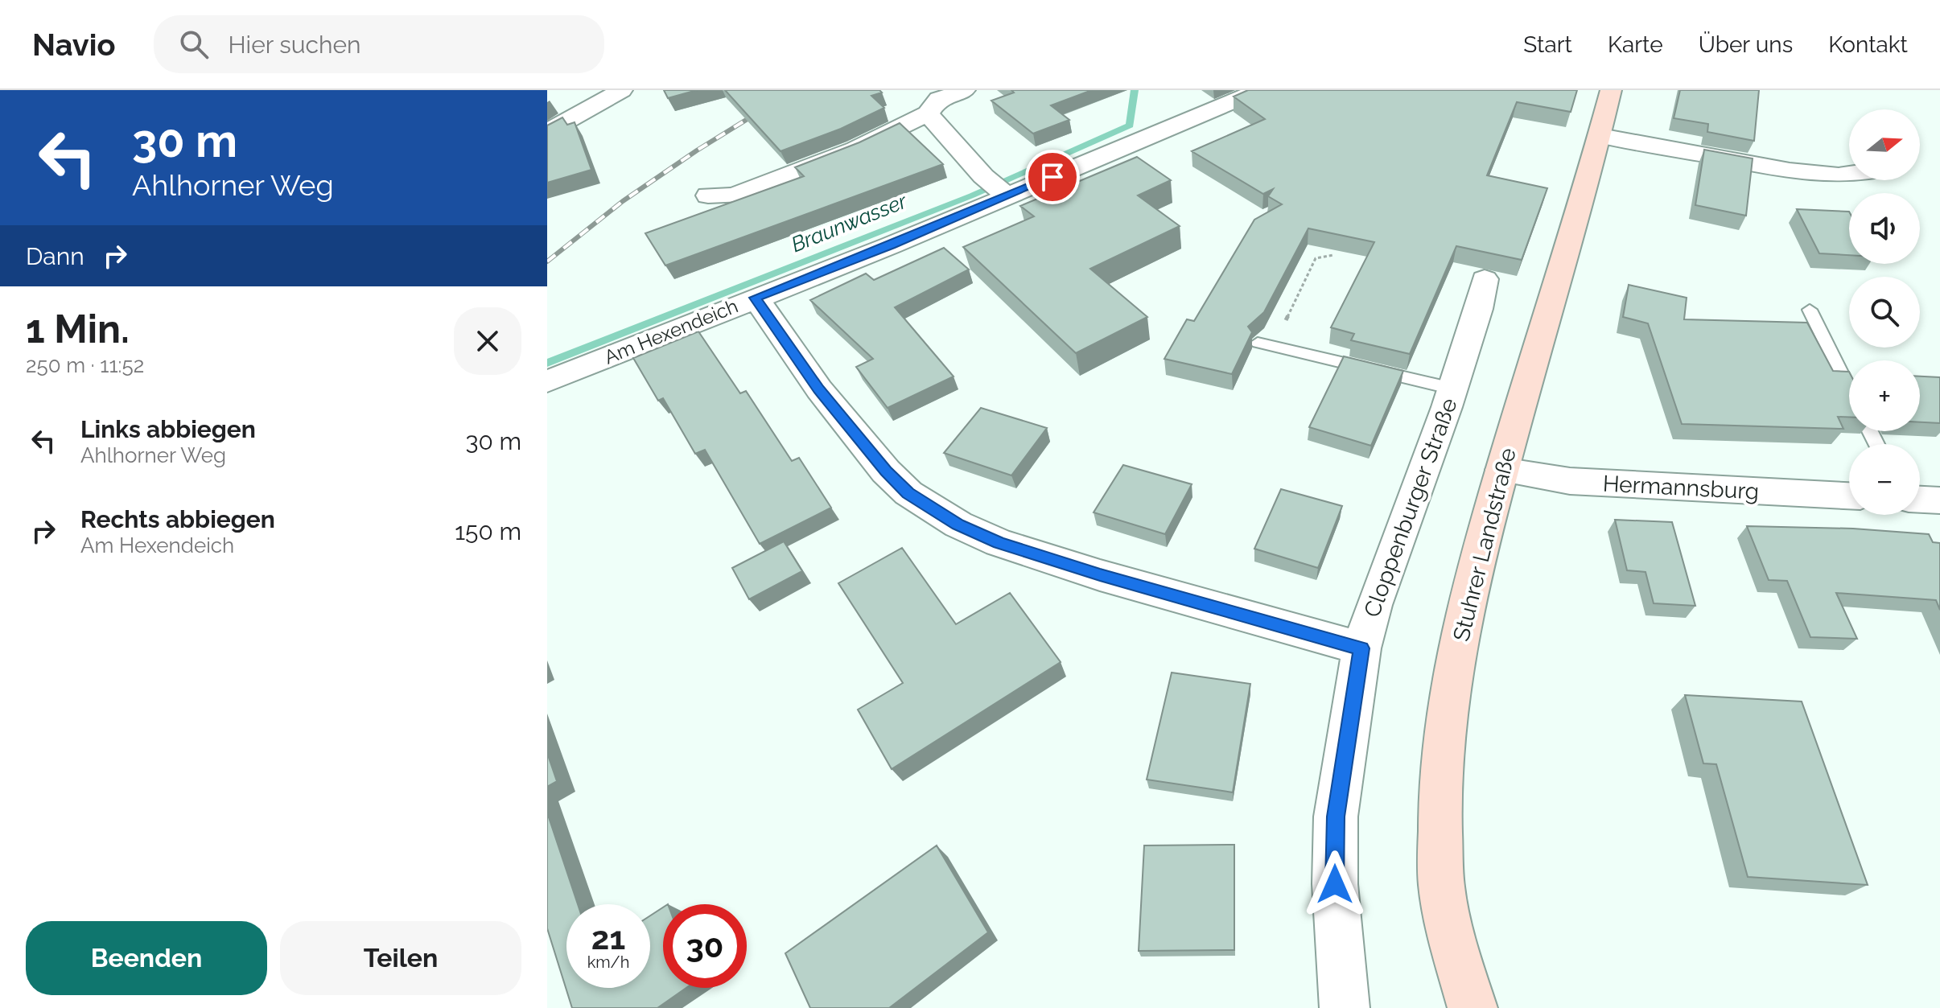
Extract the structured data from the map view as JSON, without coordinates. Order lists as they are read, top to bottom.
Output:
{
  "streets": {
    "main road": ["Stuhrer Landstraße"],
    "street": ["Am Hexendeich", "Hermannsburg", "Cloppenburger Straße"]
  },
  "crossings": [
    ["Hermannsburg", "Stuhrer Landstraße"]
  ],
  "water": ["Braunwasser"],
  "north": "right",
  "page": {
    "header": "Navio",
    "search": "Hier suchen",
    "nav": [
      "Start",
      "Karte",
      "Über uns",
      "Kontakt"
    ],
    "turn": ["30 m", "Ahlhorner Weg"],
    "map_buttons": ["+", "−"],
    "then": "Dann",
    "heading": ["1 Min.", "250 m · 11:52"],
    "list": [
      {
        "name": "Links abbiegen",
        "note": "Ahlhorner Weg",
        "value": "30 m"
      },
      {
        "name": "Rechts abbiegen",
        "note": "Am Hexendeich",
        "value": "150 m"
      }
    ],
    "speed": "21 km/h",
    "limit": "30",
    "buttons": ["Beenden", "Teilen"]
  }
}
